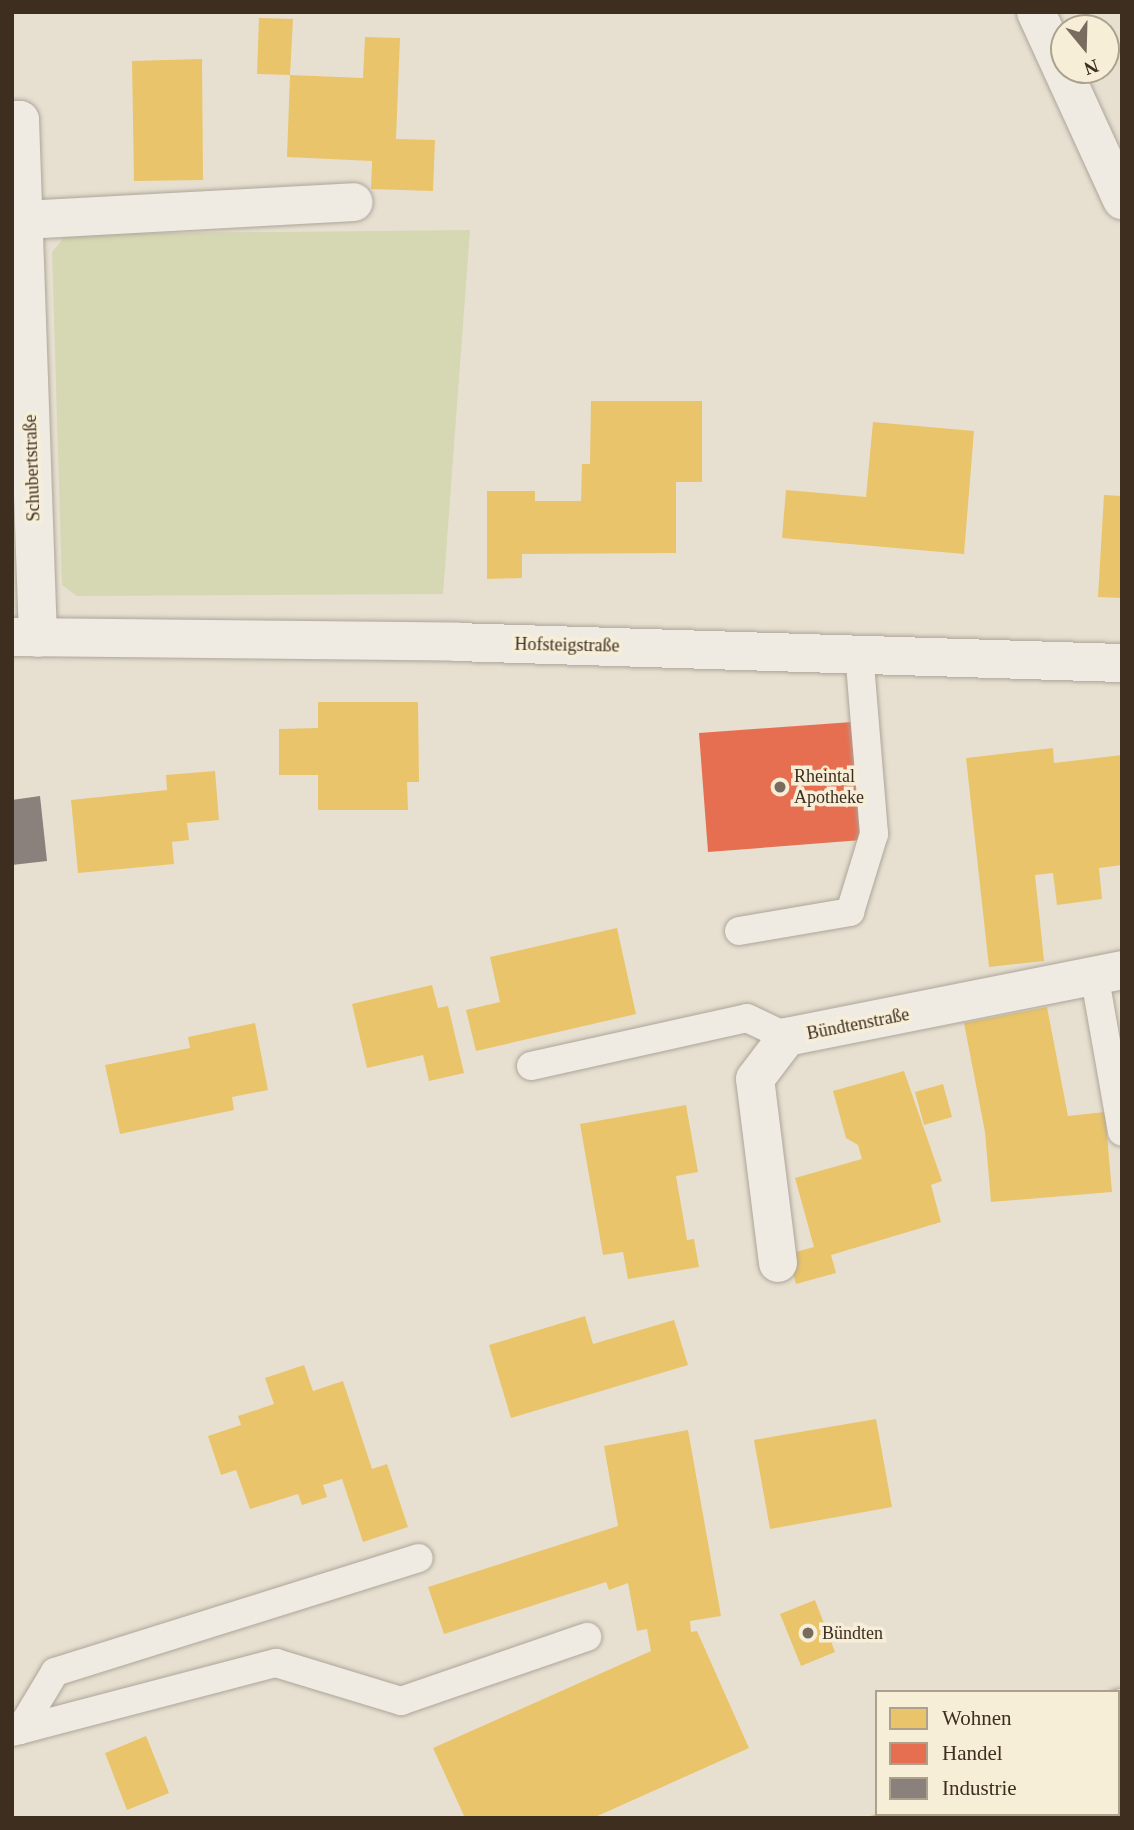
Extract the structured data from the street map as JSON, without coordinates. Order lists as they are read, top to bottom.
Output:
{
  "streets": {
    "street": ["Schubertstraße", "Hofsteigstraße", "Bündtenstraße"]
  },
  "crossings": [
    ["Schubertstraße", "Hofsteigstraße"]
  ],
  "places": ["Rheintal Apotheke", "Bündten"],
  "legend": ["Wohnen", "Handel", "Industrie"],
  "north": "bottom"
}
